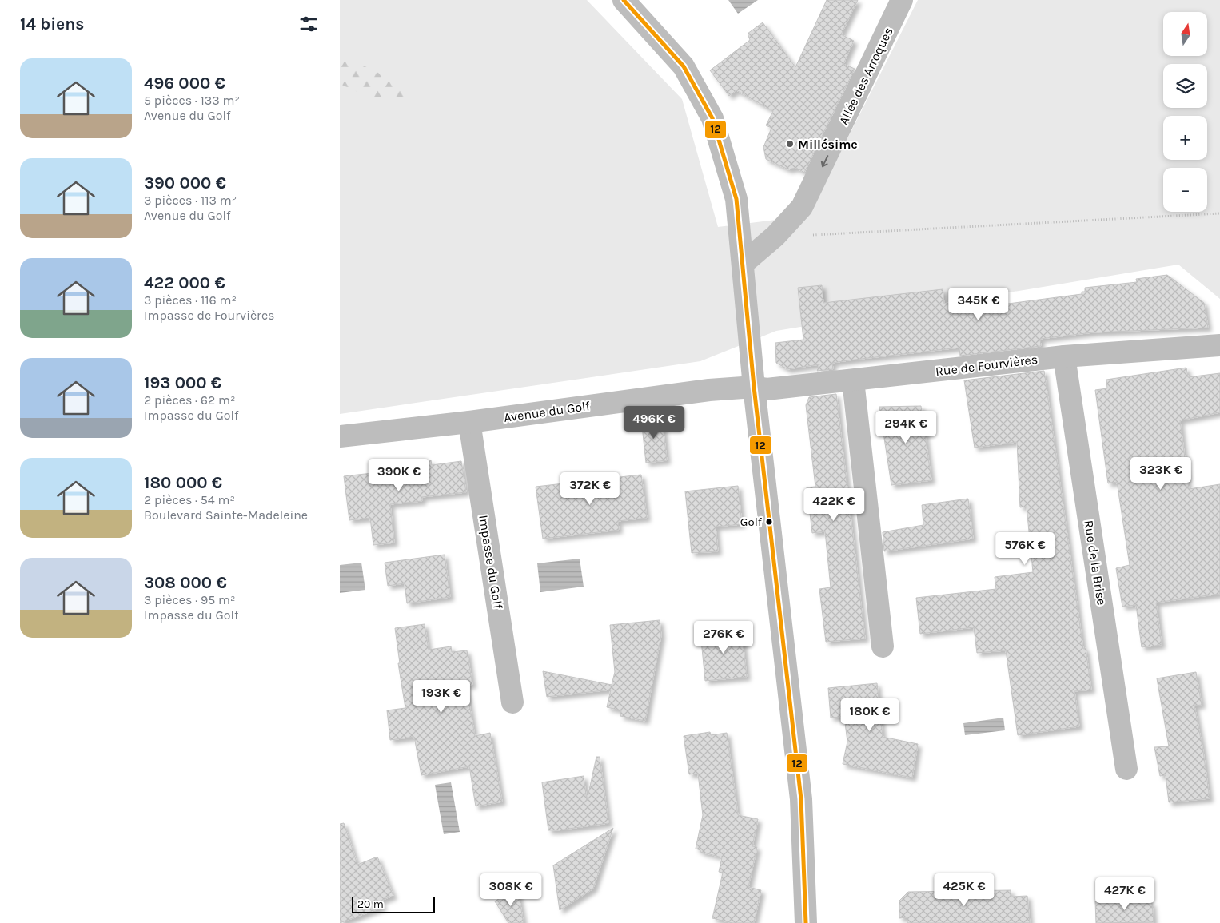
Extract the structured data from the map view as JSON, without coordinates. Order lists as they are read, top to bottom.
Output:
{
  "streets": {
    "street": [
      "Allée des Arroques",
      "Rue de Fourvières",
      "Avenue du Golf",
      "Impasse du Golf",
      "Rue de la Brise"
    ]
  },
  "crossings": [
    ["Rue de Fourvières", "Avenue du Golf"],
    ["Rue de Fourvières", "Rue de la Brise"],
    ["Avenue du Golf", "Impasse du Golf"]
  ],
  "one_way": ["Allée des Arroques"],
  "places": ["Millésime", "Golf"],
  "lines": ["transit line 12"],
  "scale_bar": "20 m",
  "north": "top",
  "page": {
    "heading": "14 biens",
    "map_buttons": ["+", "−"],
    "list": [
      {
        "name": "496 000 €",
        "note": "5 pièces · 133 m² · Avenue du Golf"
      },
      {
        "name": "390 000 €",
        "note": "3 pièces · 113 m² · Avenue du Golf"
      },
      {
        "name": "422 000 €",
        "note": "3 pièces · 116 m² · Impasse de Fourvières"
      },
      {
        "name": "193 000 €",
        "note": "2 pièces · 62 m² · Impasse du Golf"
      },
      {
        "name": "180 000 €",
        "note": "2 pièces · 54 m² · Boulevard Sainte-Madeleine"
      },
      {
        "name": "308 000 €",
        "note": "3 pièces · 95 m² · Impasse du Golf"
      }
    ],
    "price": [
      "345K €",
      "496K €",
      "294K €",
      "323K €",
      "390K €",
      "372K €",
      "422K €",
      "576K €",
      "276K €",
      "193K €",
      "180K €",
      "308K €",
      "425K €",
      "427K €"
    ],
    "scale": "20 m"
  }
}
